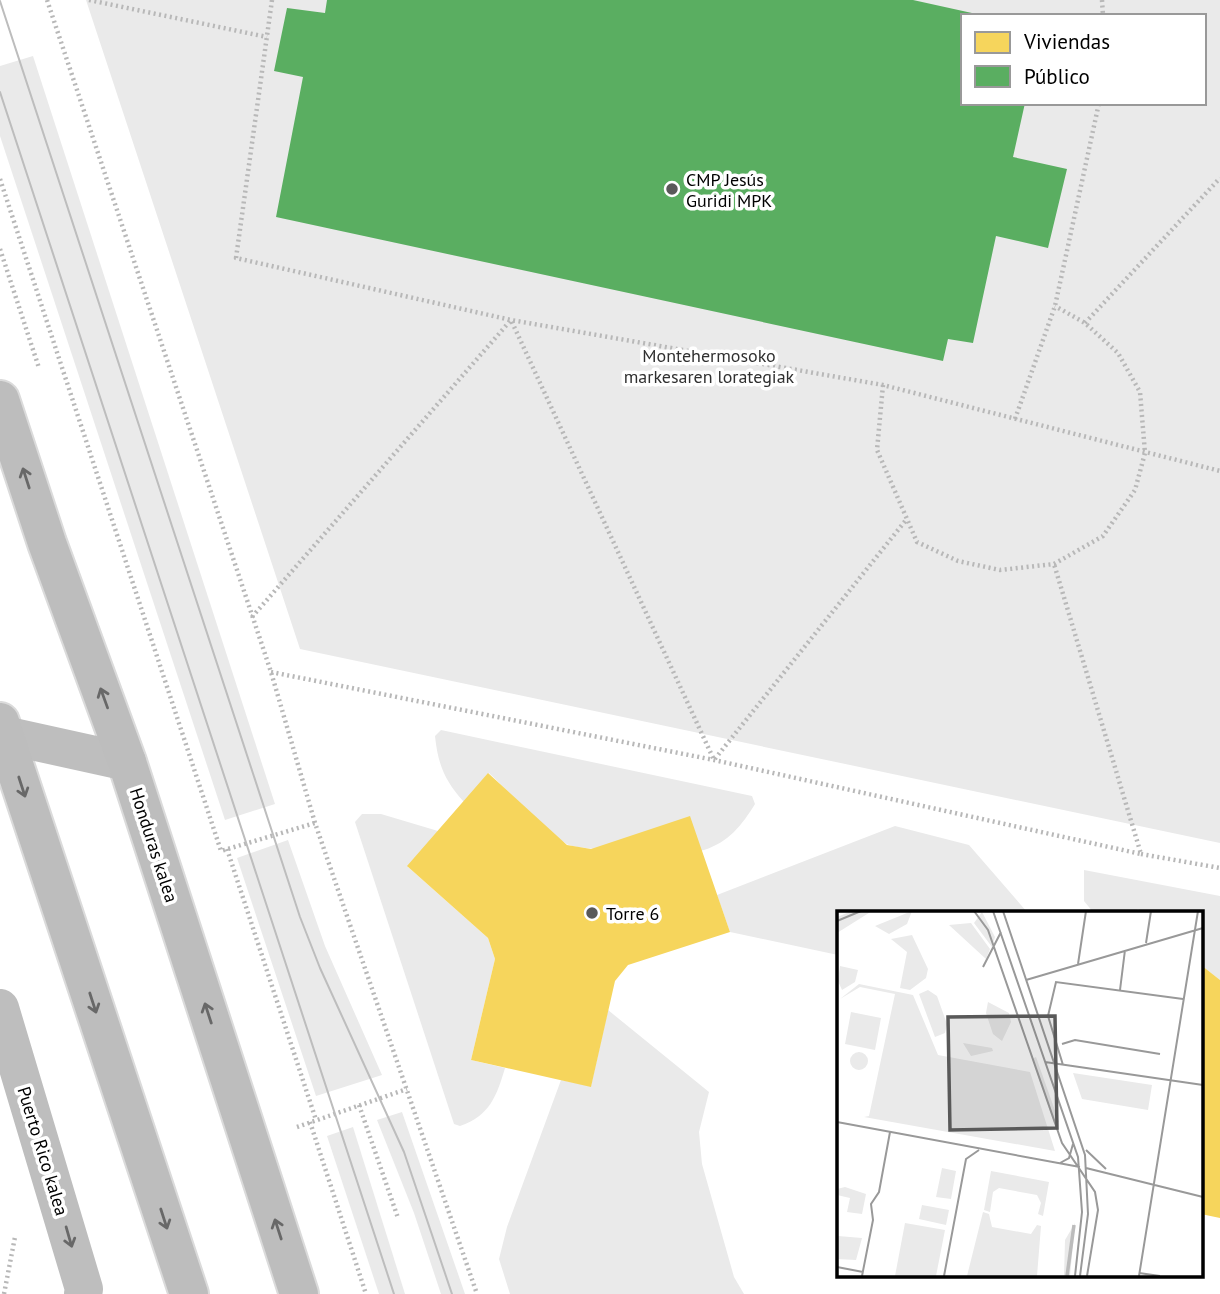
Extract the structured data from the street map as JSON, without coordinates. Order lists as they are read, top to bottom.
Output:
{
  "streets": {
    "main road": ["Honduras kalea"],
    "street": ["Puerto Rico kalea"]
  },
  "one_way": ["Puerto Rico kalea"],
  "parks": ["Montehermosoko markesaren lorategiak"],
  "places": ["CMP Jesús Guridi MPK", "Torre 6"],
  "legend": ["Viviendas", "Público"]
}
